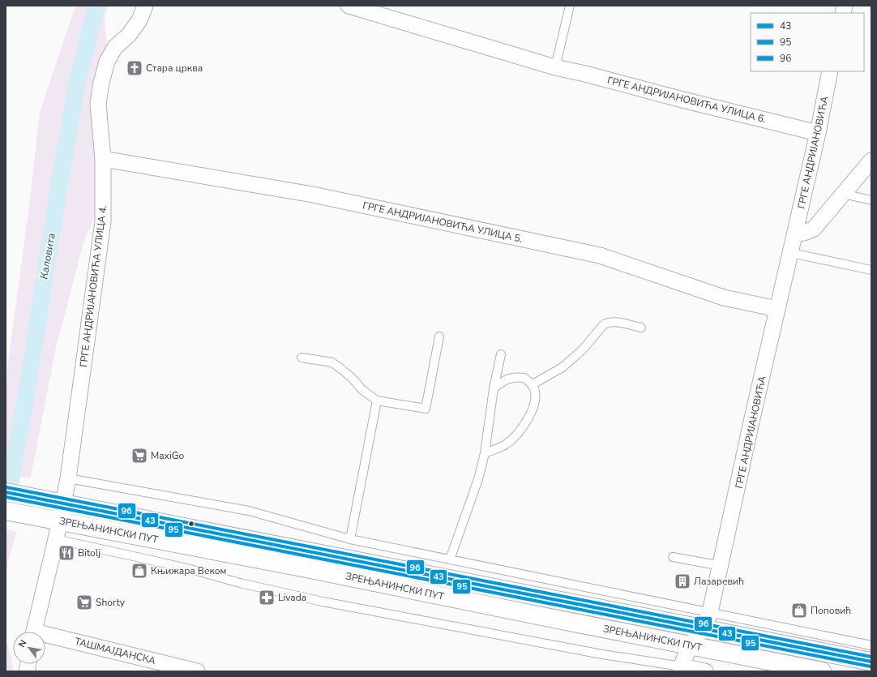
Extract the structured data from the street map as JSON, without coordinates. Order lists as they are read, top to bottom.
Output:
{
  "streets": {
    "main road": ["ЗРЕЊАНИНСКИ ПУТ"],
    "street": [
      "ГРГЕ АНДРИЈАНОВИЋА УЛИЦА 6.",
      "ГРГЕ АНДРИЈАНОВИЋА",
      "ГРГЕ АНДРИЈАНОВИЋА УЛИЦА 5.",
      "ГРГЕ АНДРИЈАНОВИЋА УЛИЦА 4.",
      "ТАШМАЈДАНСКА"
    ]
  },
  "crossings": [
    ["ГРГЕ АНДРИЈАНОВИЋА УЛИЦА 6.", "ГРГЕ АНДРИЈАНОВИЋА"],
    ["ГРГЕ АНДРИЈАНОВИЋА", "ГРГЕ АНДРИЈАНОВИЋА УЛИЦА 5."],
    ["ГРГЕ АНДРИЈАНОВИЋА", "ЗРЕЊАНИНСКИ ПУТ"],
    ["ГРГЕ АНДРИЈАНОВИЋА УЛИЦА 5.", "ГРГЕ АНДРИЈАНОВИЋА УЛИЦА 4."],
    ["ГРГЕ АНДРИЈАНОВИЋА УЛИЦА 4.", "ЗРЕЊАНИНСКИ ПУТ"]
  ],
  "water": ["Каловита"],
  "places": {
    "church": ["Стара црква"],
    "supermarket": ["MaxiGo", "Shorty"],
    "restaurant": ["Bitolj"],
    "shop": ["Књижара Веком", "Поповић"],
    "building": ["Лазаревић"],
    "pharmacy": ["Livada"]
  },
  "lines": ["transit line 96", "transit line 43", "transit line 95"],
  "legend": ["43", "95", "96"],
  "north": "top left"
}
